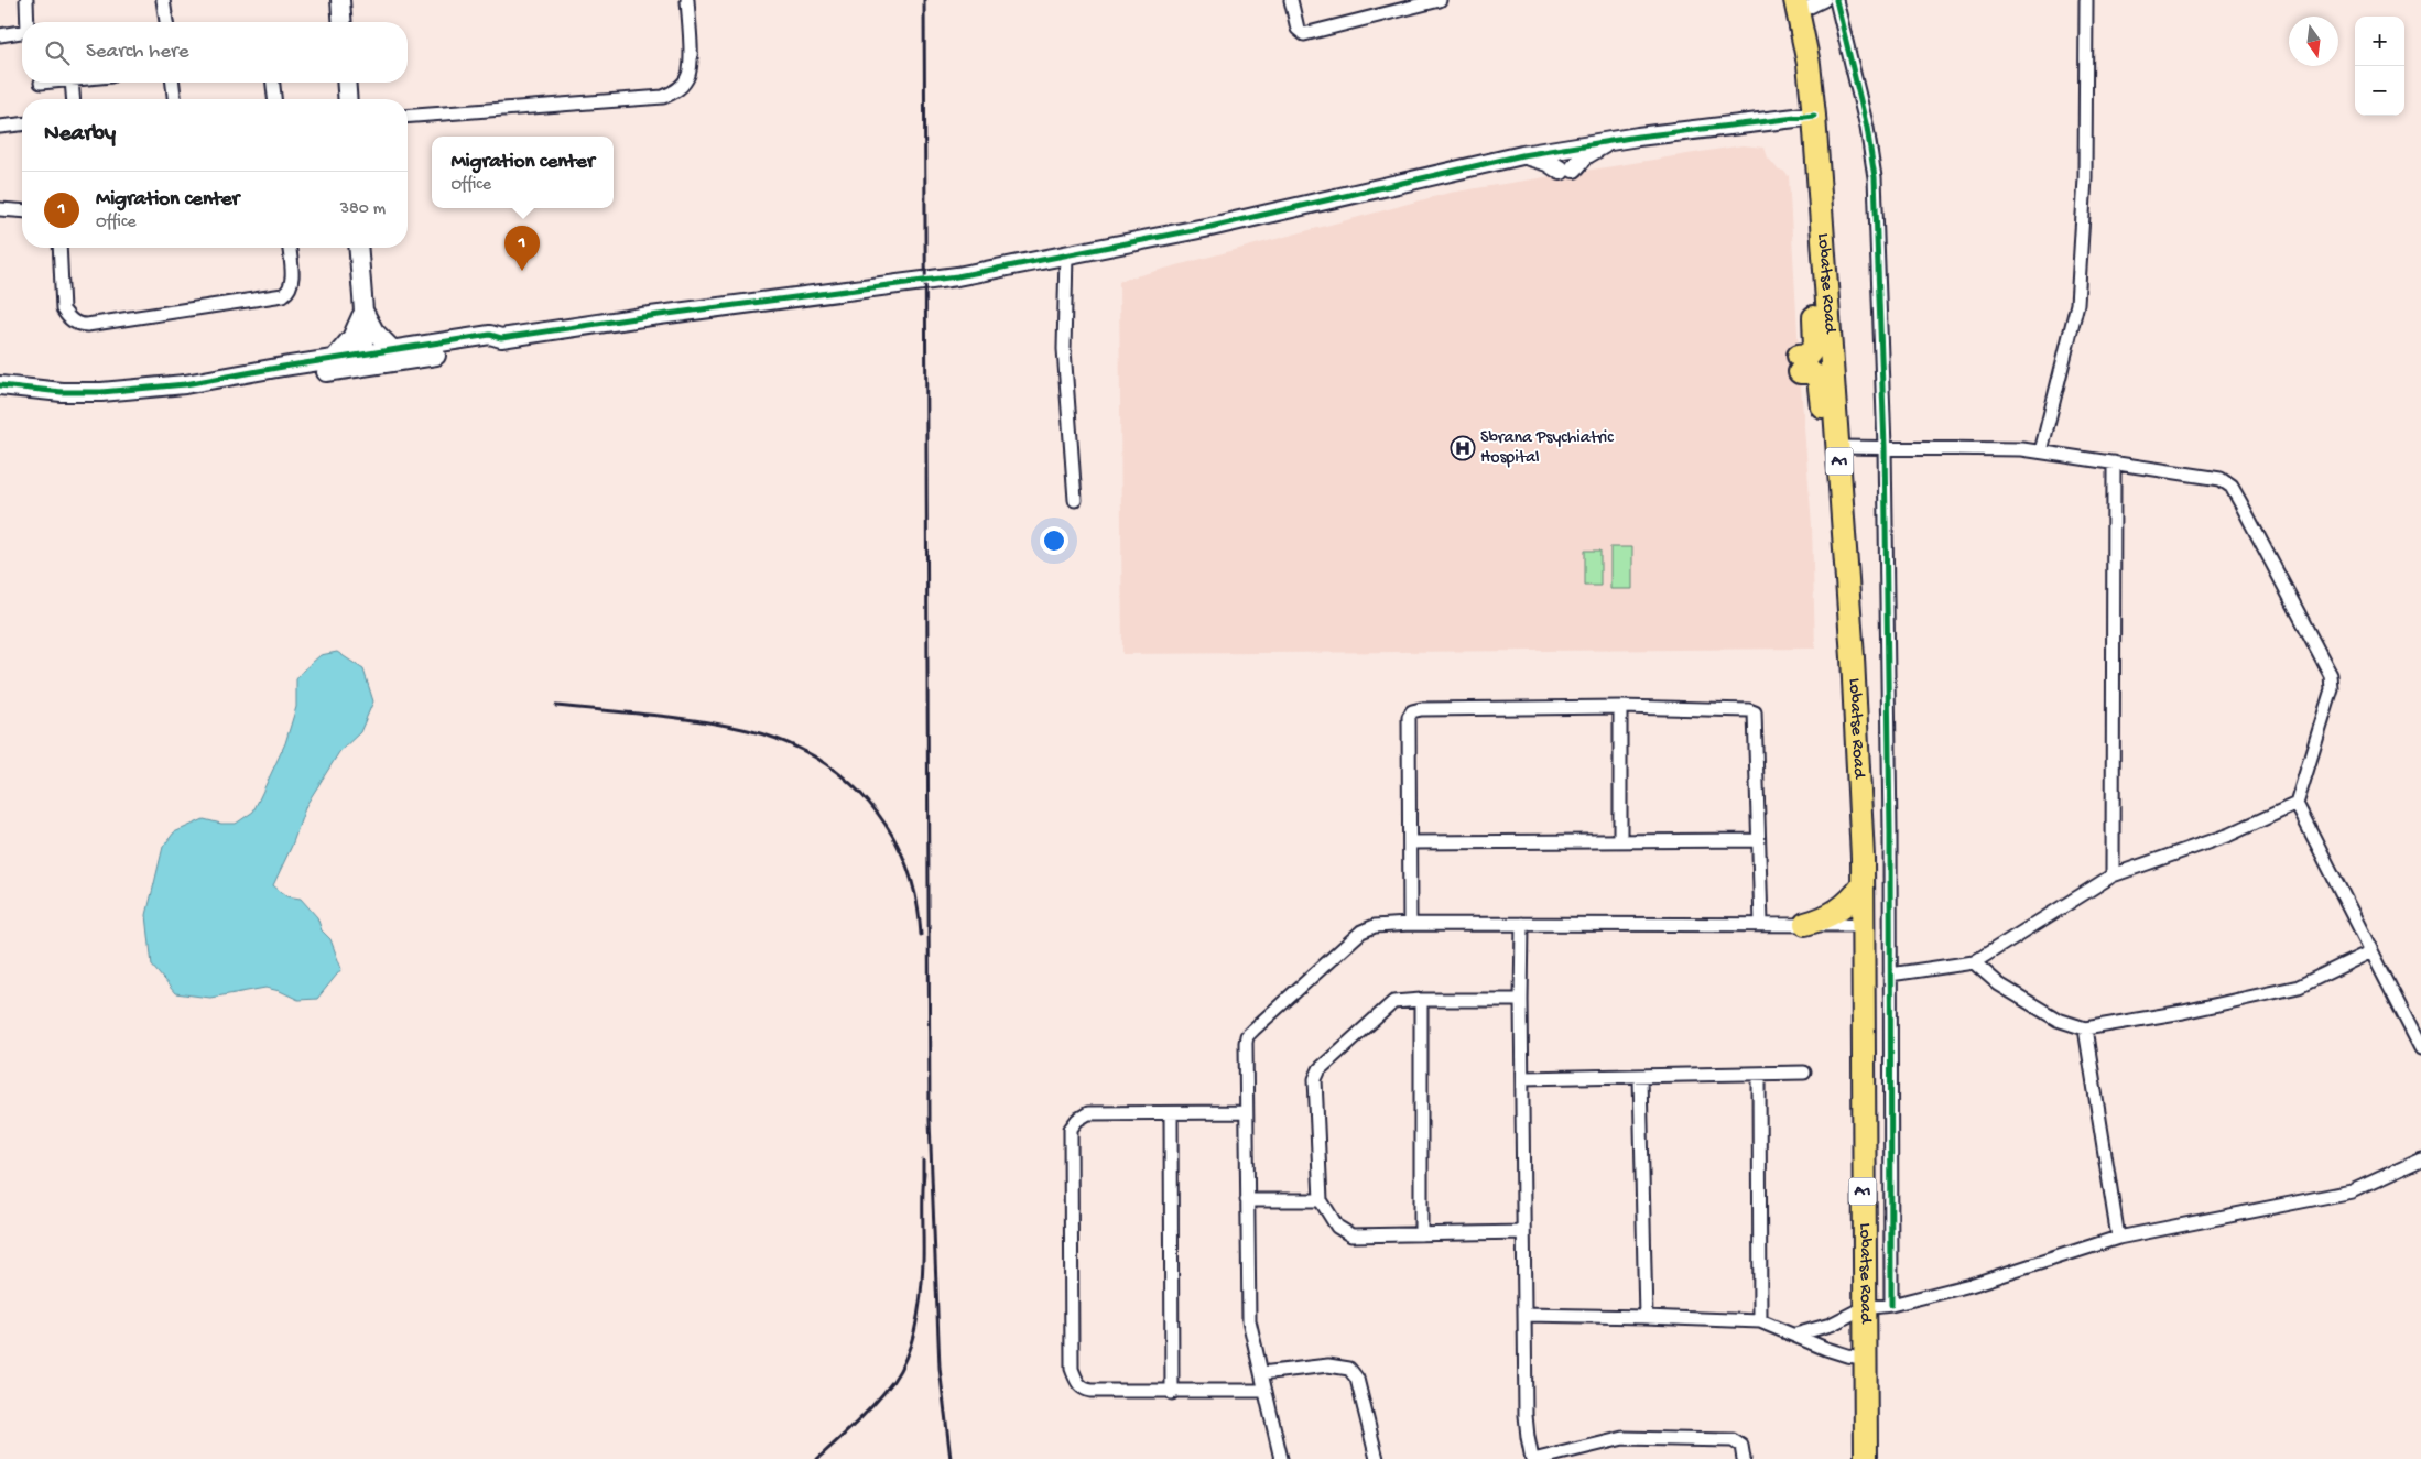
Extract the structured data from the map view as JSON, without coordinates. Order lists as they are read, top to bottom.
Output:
{
  "streets": {
    "highway": ["Lobatse Road", "A1"]
  },
  "places": {
    "hospital": ["Sbrana Psychiatric Hospital"]
  },
  "north": "bottom",
  "page": {
    "map_buttons": ["+", "−"],
    "search": "Search here",
    "heading": "Nearby",
    "popup": ["Migration center", "Office"],
    "list": [
      {
        "mark": "1",
        "name": "Migration center",
        "note": "Office",
        "value": "380 m"
      }
    ],
    "pins": "1"
  }
}
